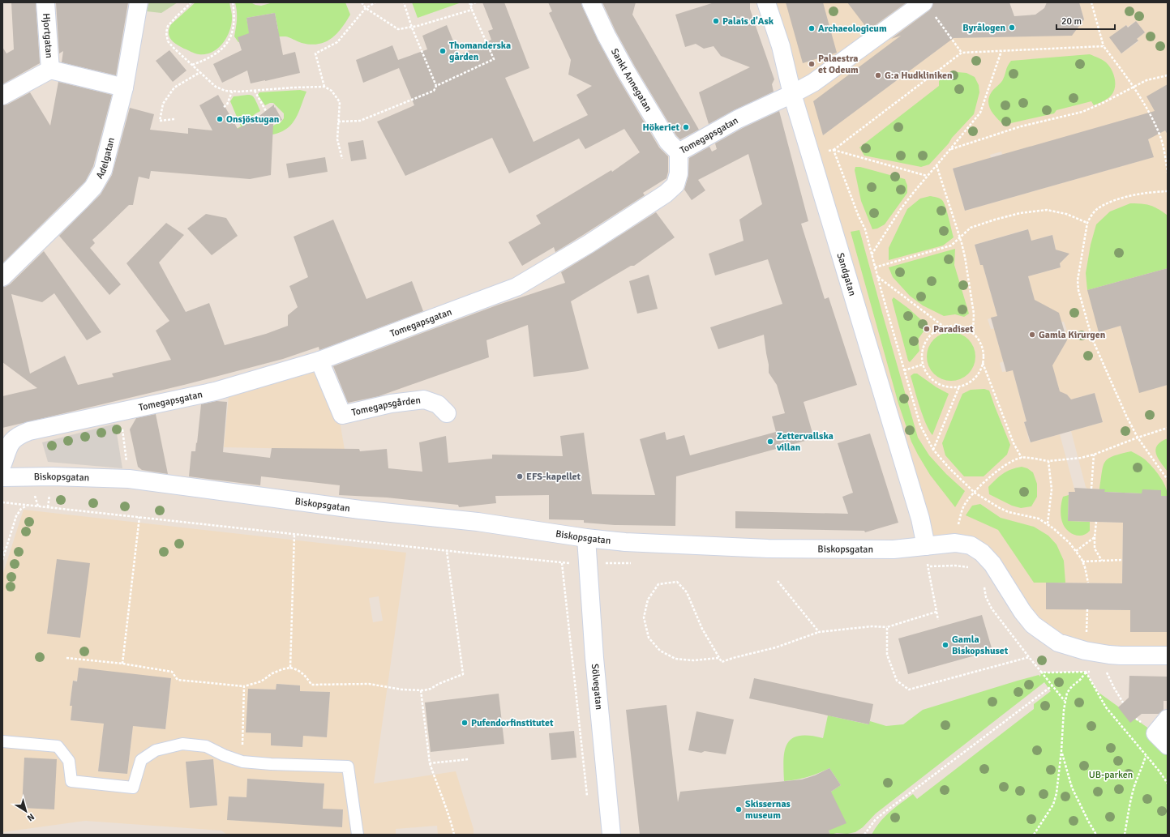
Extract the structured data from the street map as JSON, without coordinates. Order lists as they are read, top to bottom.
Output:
{
  "streets": {
    "street": [
      "Hjortgatan",
      "Sankt Annegatan",
      "Tomegapsgatan",
      "Adelgatan",
      "Sandgatan",
      "Tomegapsgården",
      "Biskopsgatan",
      "Sölvegatan"
    ]
  },
  "crossings": [
    ["Sankt Annegatan", "Tomegapsgatan"],
    ["Tomegapsgatan", "Sandgatan"],
    ["Tomegapsgatan", "Tomegapsgården"],
    ["Sandgatan", "Biskopsgatan"],
    ["Biskopsgatan", "Sölvegatan"]
  ],
  "parks": ["UB-parken"],
  "places": [
    "Palais d'Ask",
    "Byrålogen",
    "Archaeologicum",
    "Thomanderska gården",
    "Palaestra et Odeum",
    "G:a Hudkliniken",
    "Onsjöstugan",
    "Hökeriet",
    "Paradiset",
    "Gamla Kirurgen",
    "Zettervallska villan",
    "EFS-kapellet",
    "Gamla Biskopshuset",
    "Pufendorfinstitutet",
    "Skissernas museum"
  ],
  "scale_bar": "20 m",
  "north": "bottom right"
}
